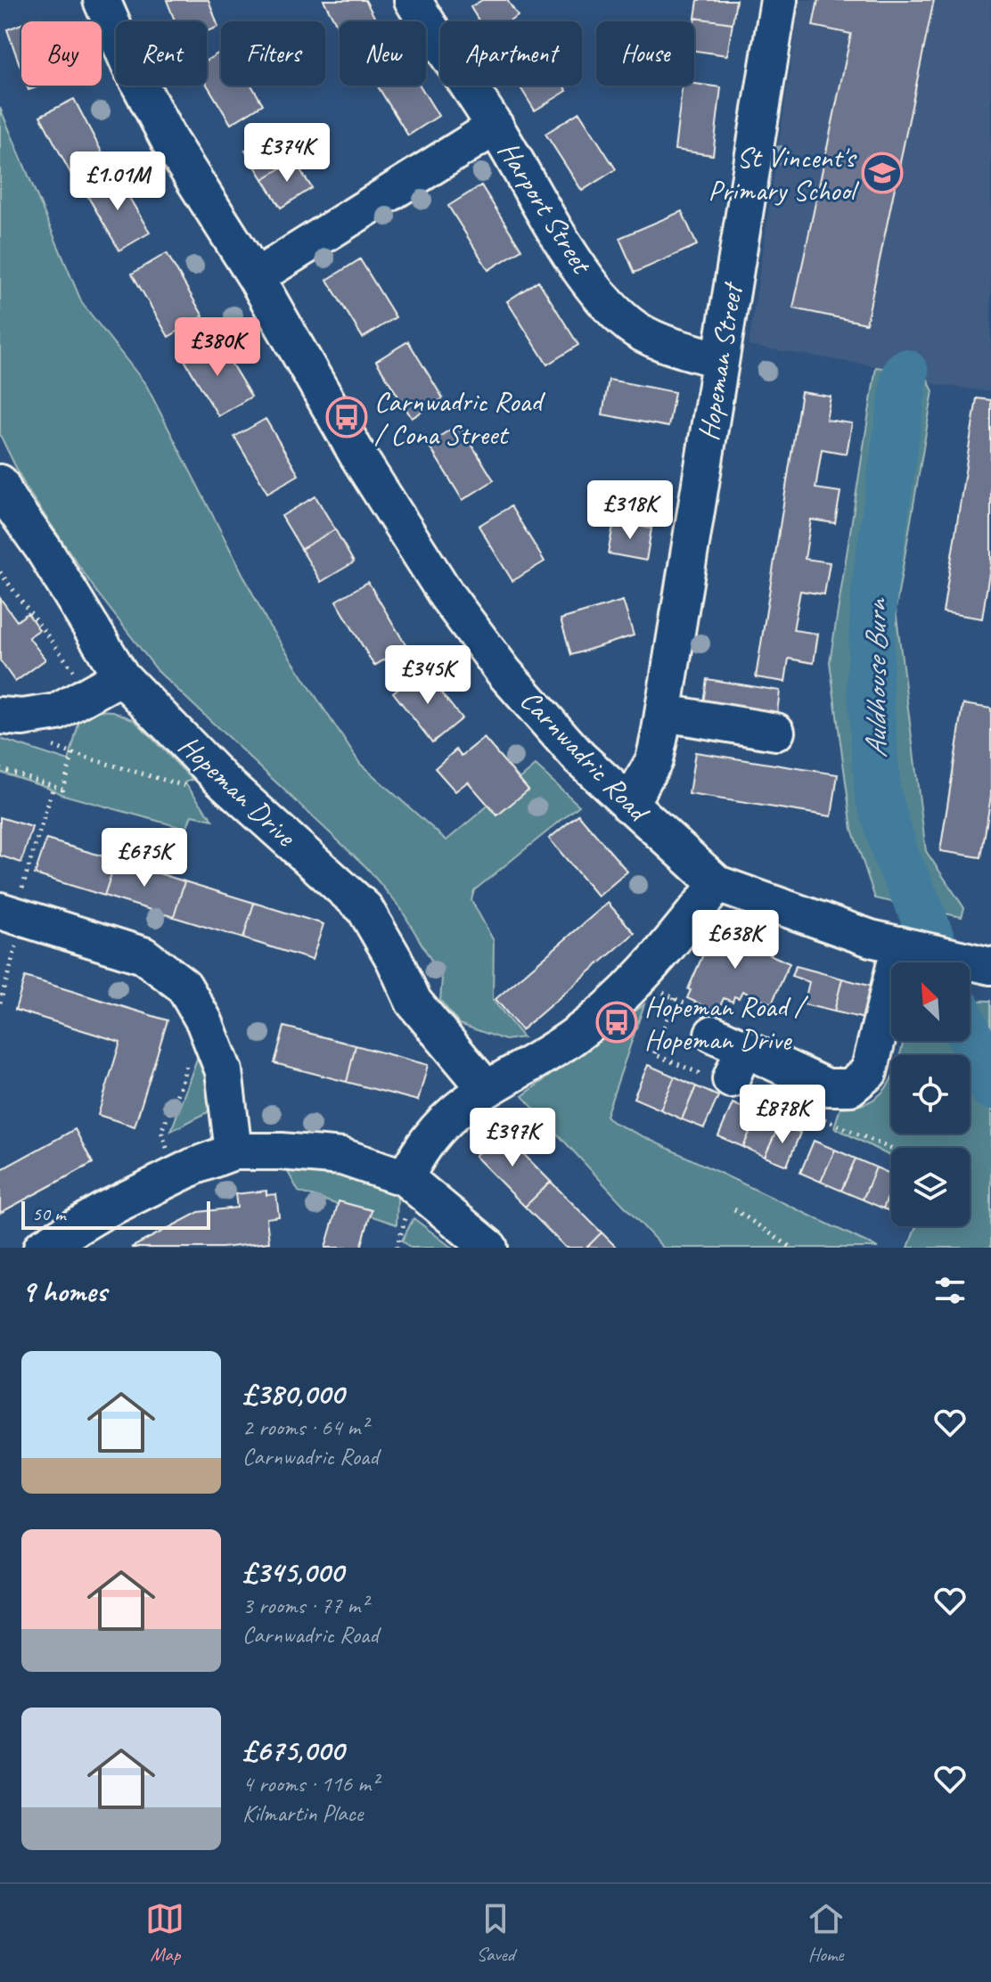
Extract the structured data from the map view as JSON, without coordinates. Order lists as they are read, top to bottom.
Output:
{
  "streets": {
    "street": [
      "Harport Street",
      "Hopeman Street",
      "Carnwadric Road",
      "Hopeman Drive"
    ]
  },
  "crossings": [
    ["Harport Street", "Hopeman Street"],
    ["Hopeman Street", "Carnwadric Road"]
  ],
  "water": ["Auldhouse Burn"],
  "places": {
    "school or university": ["St Vincent's Primary School"],
    "bus stop": ["Carnwadric Road / Cona Street", "Hopeman Road / Hopeman Drive"]
  },
  "scale_bar": "50 m",
  "north": "top left",
  "page": {
    "chip": [
      "Buy",
      "Rent",
      "Filters",
      "New",
      "Apartment",
      "House"
    ],
    "price": [
      "£374K",
      "£1.01M",
      "£380K",
      "£318K",
      "£345K",
      "£675K",
      "£638K",
      "£878K",
      "£397K"
    ],
    "scale": "50 m",
    "heading": "9 homes",
    "list": [
      {
        "name": "£380,000",
        "note": "2 rooms · 64 m² · Carnwadric Road"
      },
      {
        "name": "£345,000",
        "note": "3 rooms · 77 m² · Carnwadric Road"
      },
      {
        "name": "£675,000",
        "note": "4 rooms · 116 m² · Kilmartin Place"
      }
    ],
    "tabs": ["Map", "Saved", "Home"]
  }
}
